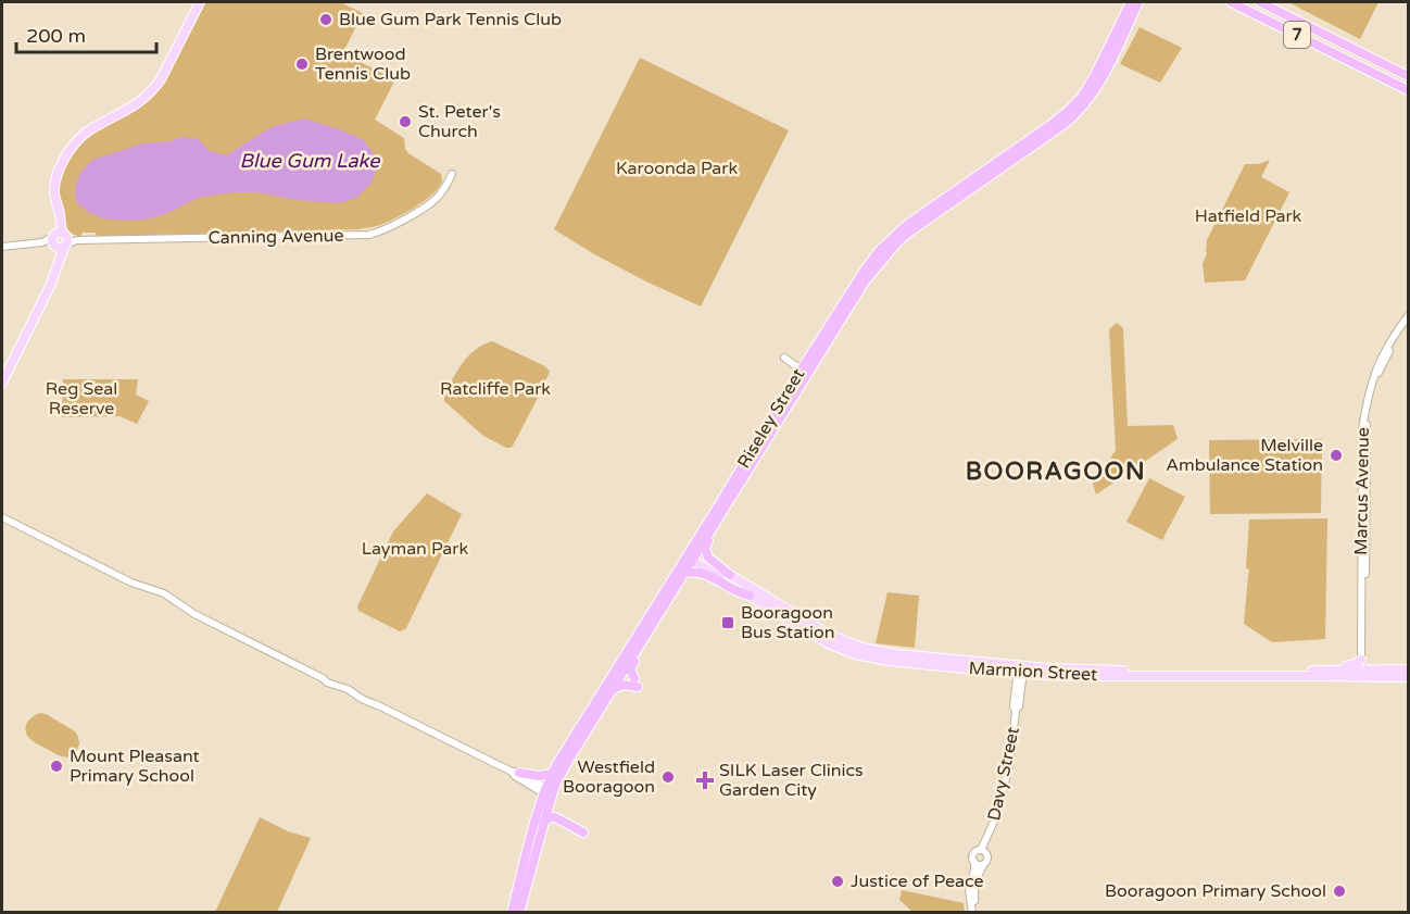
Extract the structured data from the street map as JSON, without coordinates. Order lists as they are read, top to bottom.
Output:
{
  "streets": {
    "highway": ["7", "Riseley Street"],
    "main road": ["Marmion Street"],
    "street": ["Canning Avenue", "Marcus Avenue", "Davy Street"]
  },
  "crossings": [
    ["Riseley Street", "Marmion Street"],
    ["Marcus Avenue", "Marmion Street"],
    ["Marmion Street", "Davy Street"]
  ],
  "districts": ["BOORAGOON"],
  "water": ["Blue Gum Lake"],
  "parks": [
    "Karoonda Park",
    "Hatfield Park",
    "Reg Seal Reserve",
    "Ratcliffe Park",
    "Layman Park"
  ],
  "places": {
    "other": [
      "Blue Gum Park Tennis Club",
      "Brentwood Tennis Club",
      "St. Peter's Church",
      "Melville Ambulance Station",
      "Mount Pleasant Primary School",
      "Westfield Booragoon",
      "Justice of Peace",
      "Booragoon Primary School"
    ],
    "transit": ["Booragoon Bus Station"],
    "health": ["SILK Laser Clinics Garden City"]
  },
  "scale_bar": "200 m"
}
